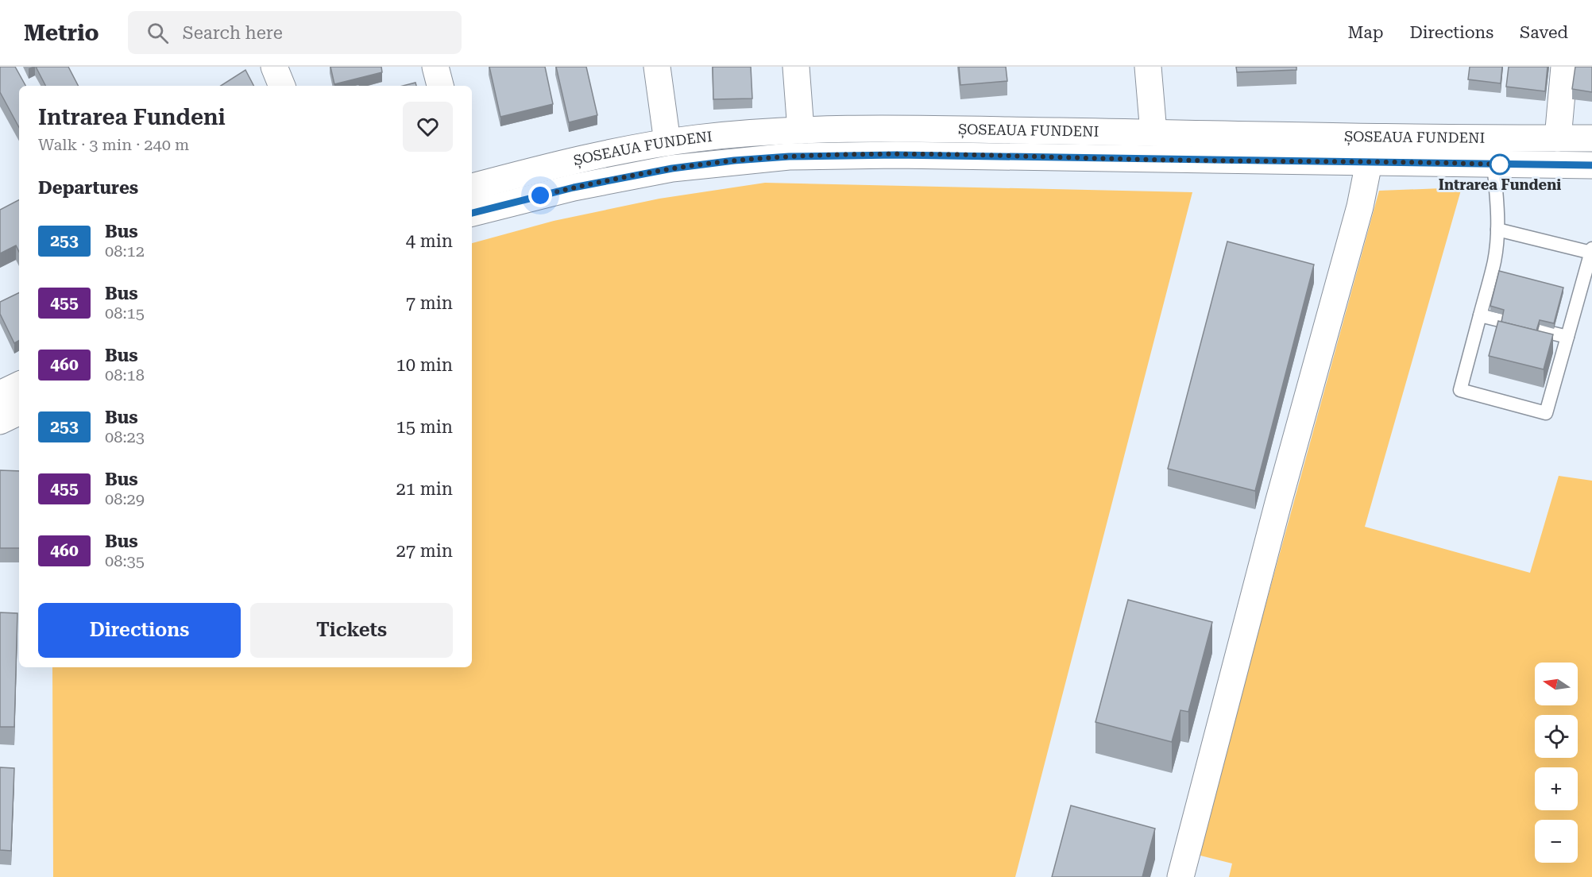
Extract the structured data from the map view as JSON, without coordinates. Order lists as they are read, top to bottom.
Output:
{
  "streets": {
    "main road": ["ȘOSEAUA FUNDENI"]
  },
  "places": ["Intrarea Fundeni"],
  "lines": ["bus line 253"],
  "north": "left",
  "page": {
    "header": "Metrio",
    "search": "Search here",
    "nav": ["Map", "Directions", "Saved"],
    "heading": [
      ["Intrarea Fundeni", "Walk · 3 min · 240 m"],
      "Departures"
    ],
    "list": [
      {
        "mark": "253",
        "name": "Bus",
        "note": "08:12",
        "value": "4 min"
      },
      {
        "mark": "455",
        "name": "Bus",
        "note": "08:15",
        "value": "7 min"
      },
      {
        "mark": "460",
        "name": "Bus",
        "note": "08:18",
        "value": "10 min"
      },
      {
        "mark": "253",
        "name": "Bus",
        "note": "08:23",
        "value": "15 min"
      },
      {
        "mark": "455",
        "name": "Bus",
        "note": "08:29",
        "value": "21 min"
      },
      {
        "mark": "460",
        "name": "Bus",
        "note": "08:35",
        "value": "27 min"
      }
    ],
    "buttons": ["Directions", "Tickets"],
    "map_buttons": ["+", "−"]
  }
}
